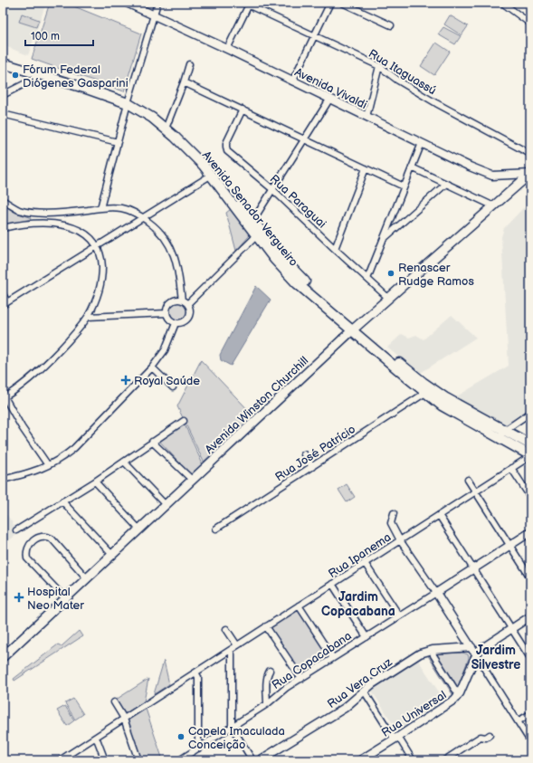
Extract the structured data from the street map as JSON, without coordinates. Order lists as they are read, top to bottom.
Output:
{
  "streets": {
    "main road": ["Avenida Senador Vergueiro", "Avenida Winston Churchill"],
    "street": [
      "Rua Itaguassú",
      "Avenida Vivaldi",
      "Rua Paraguai",
      "Rua José Patrício",
      "Rua Ipanema",
      "Rua Copacabana",
      "Rua Vera Cruz",
      "Rua Universal"
    ]
  },
  "crossings": [
    ["Avenida Vivaldi", "Avenida Winston Churchill"],
    ["Rua Paraguai", "Avenida Winston Churchill"],
    ["Avenida Senador Vergueiro", "Avenida Winston Churchill"],
    ["Avenida Senador Vergueiro", "Rua José Patrício"],
    ["Avenida Senador Vergueiro", "Rua Ipanema"]
  ],
  "districts": ["Jardim Copacabana", "Jardim Silvestre"],
  "places": {
    "other": ["Fórum Federal Diógenes Gasparini", "Renascer Rudge Ramos", "Capela Imaculada Conceição"],
    "health": ["Royal Saúde", "Hospital Neo Mater"]
  },
  "scale_bar": "100 m"
}
